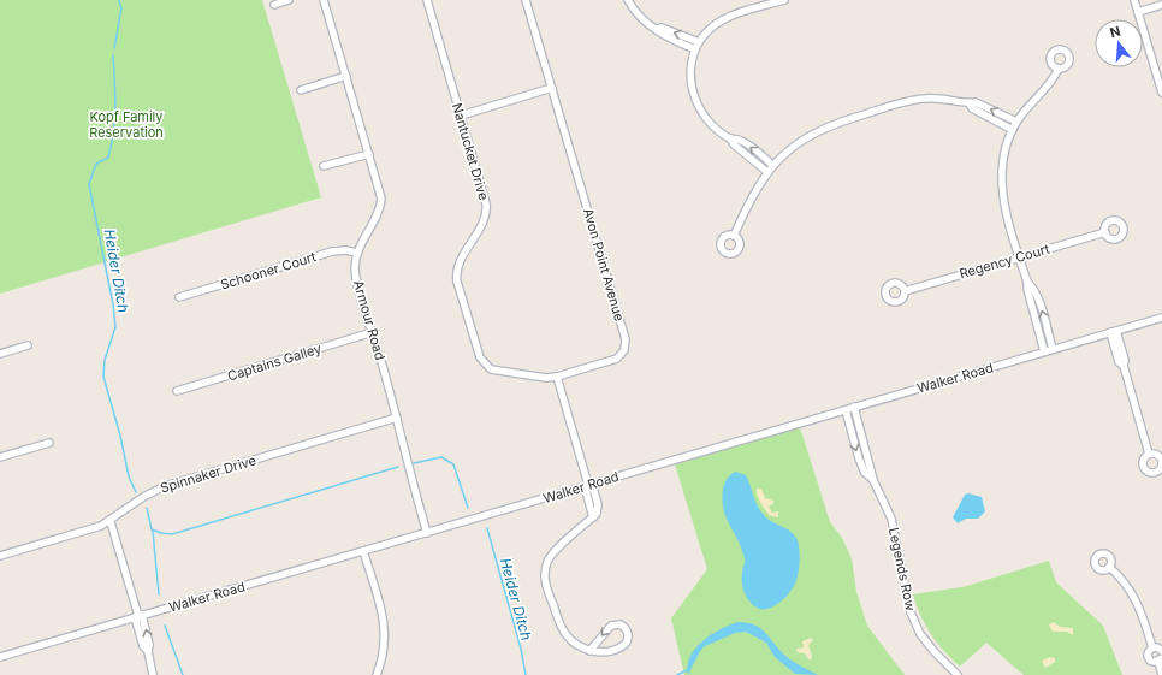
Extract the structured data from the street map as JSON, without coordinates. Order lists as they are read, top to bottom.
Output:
{
  "streets": {
    "street": [
      "Nantucket Drive",
      "Regency Court",
      "Avon Point Avenue",
      "Schooner Court",
      "Armour Road",
      "Captains Galley",
      "Walker Road",
      "Spinnaker Drive",
      "Legends Row"
    ]
  },
  "crossings": [
    ["Nantucket Drive", "Avon Point Avenue"],
    ["Schooner Court", "Armour Road"],
    ["Armour Road", "Captains Galley"],
    ["Armour Road", "Walker Road"],
    ["Armour Road", "Spinnaker Drive"],
    ["Walker Road", "Legends Row"]
  ],
  "water": ["Heider Ditch"],
  "parks": ["Kopf Family Reservation"],
  "north": "top"
}
